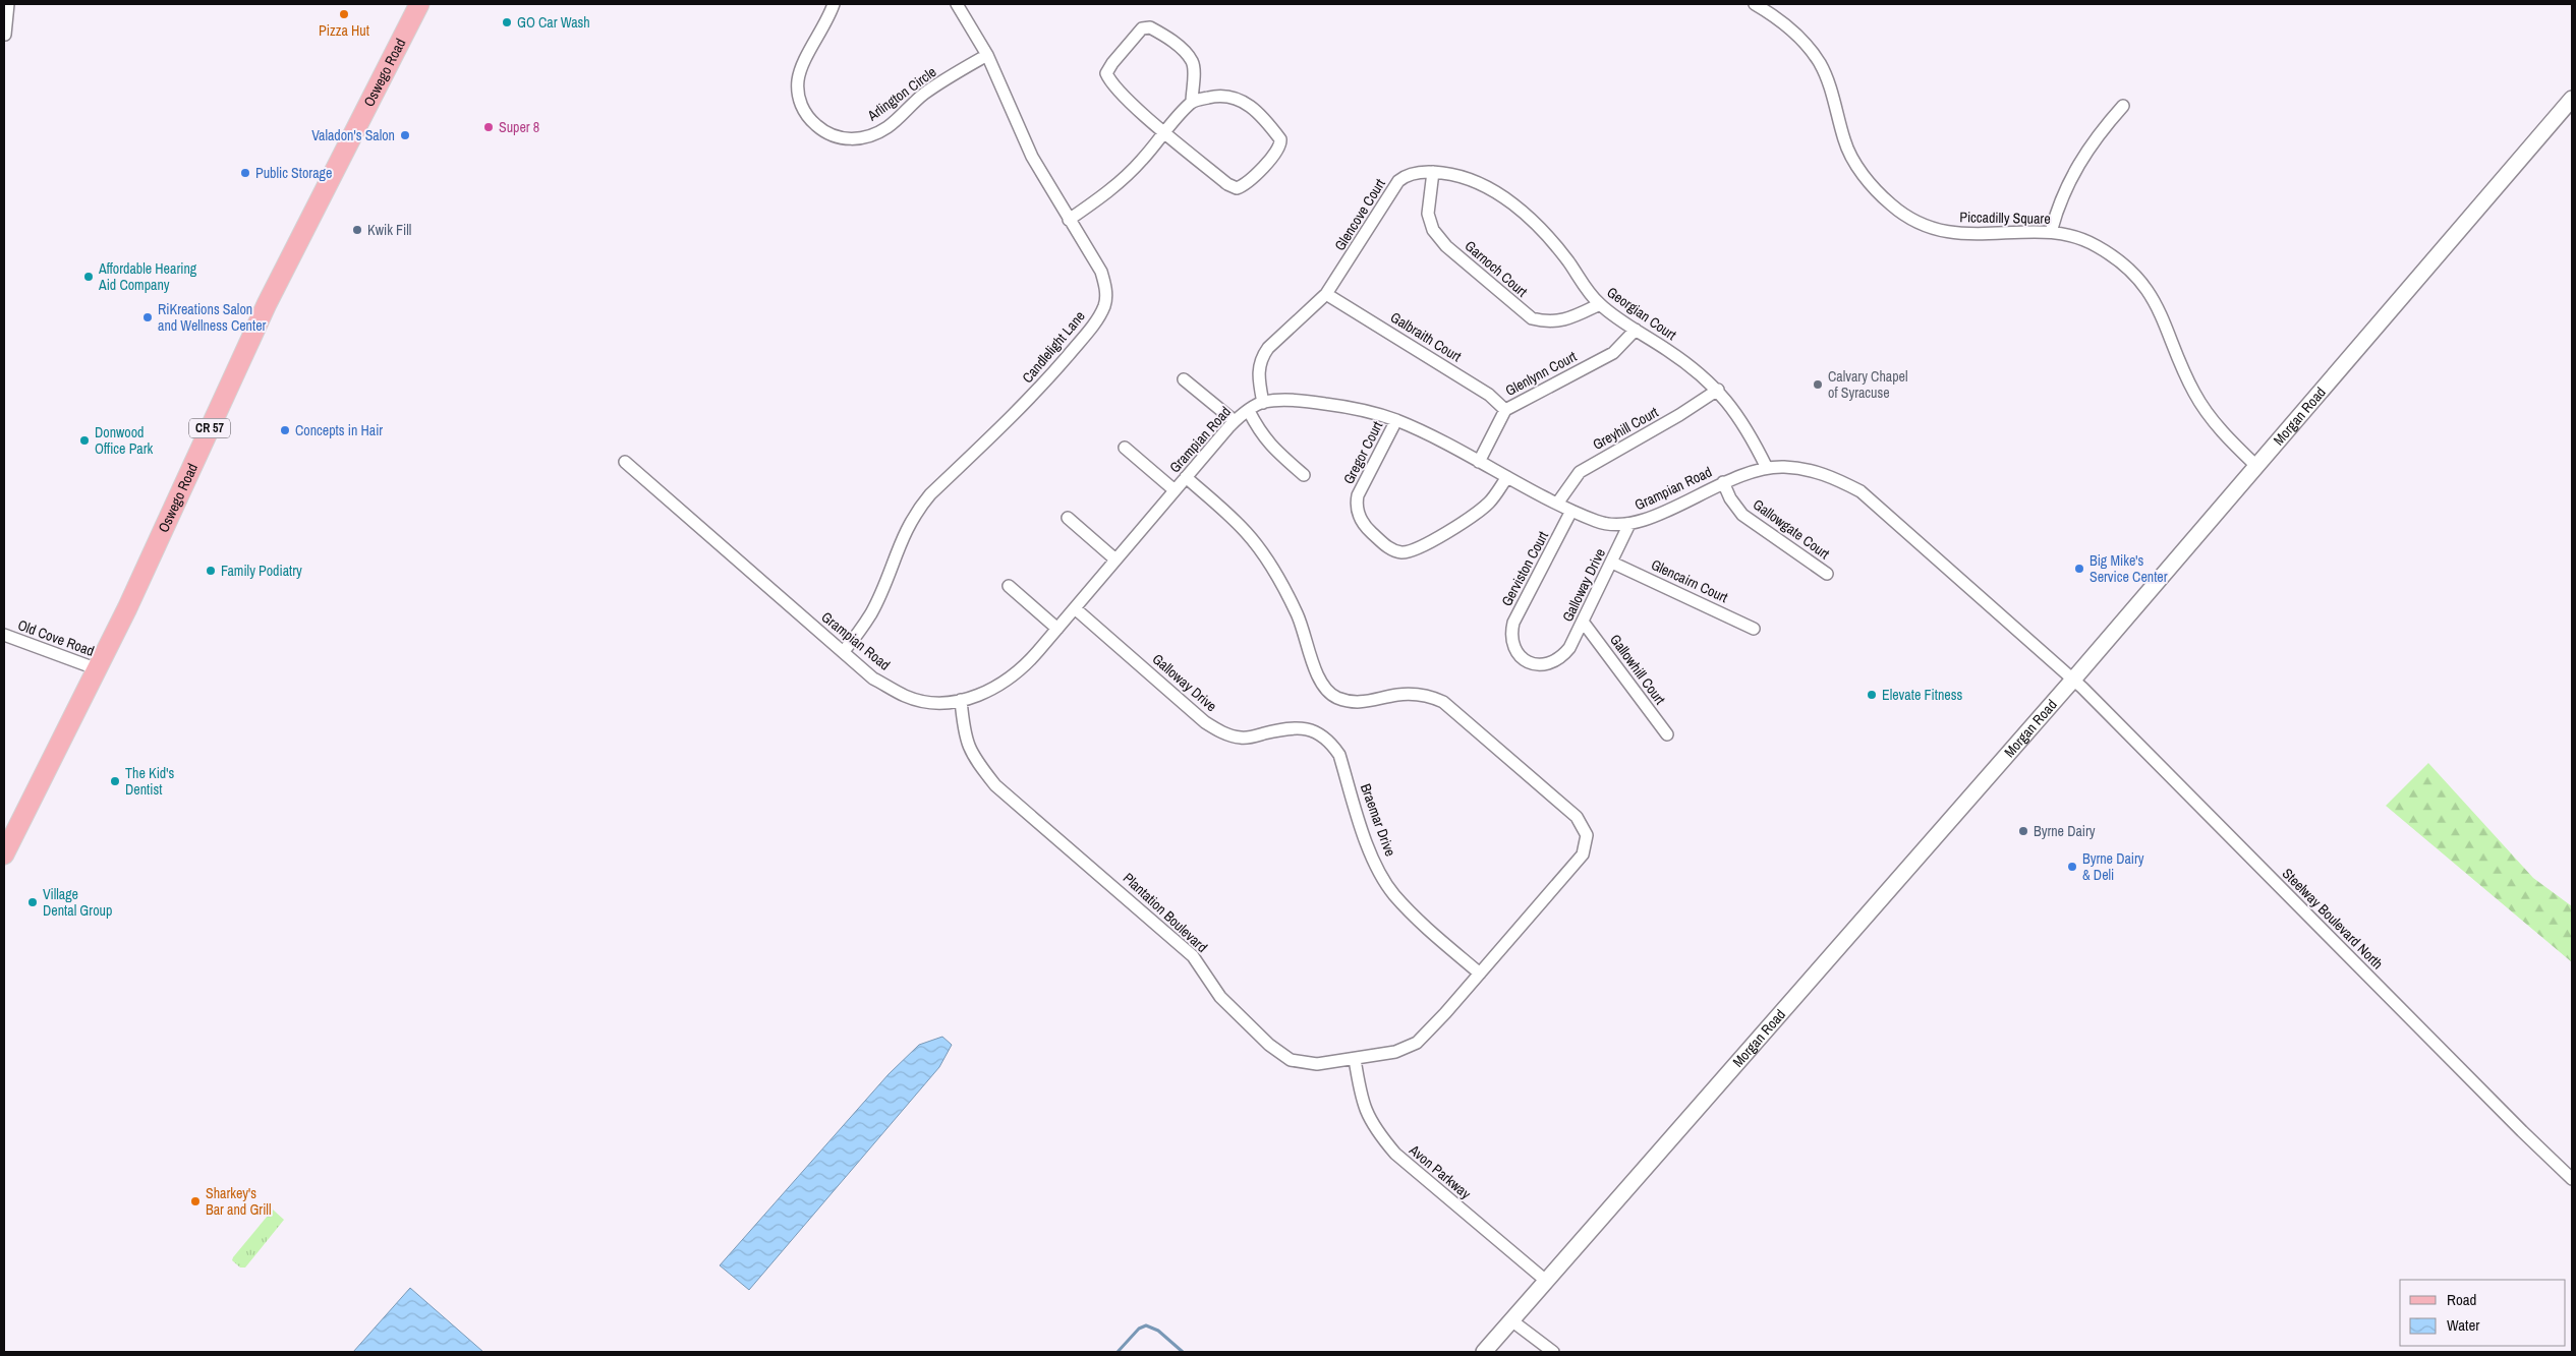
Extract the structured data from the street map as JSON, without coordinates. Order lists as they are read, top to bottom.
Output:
{
  "streets": {
    "main road": ["Oswego Road", "CR 57"],
    "street": [
      "Arlington Circle",
      "Glencove Court",
      "Piccadilly Square",
      "Garnoch Court",
      "Georgian Court",
      "Galbraith Court",
      "Candlelight Lane",
      "Glenlynn Court",
      "Morgan Road",
      "Greyhill Court",
      "Grampian Road",
      "Gregor Court",
      "Gallowgate Court",
      "Gerviston Court",
      "Glencairn Court",
      "Galloway Drive",
      "Old Cove Road",
      "Gallowhill Court",
      "Braemar Drive",
      "Plantation Boulevard",
      "Steelway Boulevard North",
      "Avon Parkway"
    ]
  },
  "crossings": [
    ["Oswego Road", "Old Cove Road"],
    ["Arlington Circle", "Candlelight Lane"],
    ["Glencove Court", "Garnoch Court"],
    ["Glencove Court", "Georgian Court"],
    ["Glencove Court", "Galbraith Court"],
    ["Glencove Court", "Grampian Road"],
    ["Piccadilly Square", "Morgan Road"],
    ["Garnoch Court", "Georgian Court"],
    ["Georgian Court", "Glenlynn Court"],
    ["Georgian Court", "Greyhill Court"],
    ["Georgian Court", "Grampian Road"],
    ["Galbraith Court", "Glenlynn Court"],
    ["Candlelight Lane", "Grampian Road"],
    ["Glenlynn Court", "Grampian Road"],
    ["Morgan Road", "Grampian Road"],
    ["Morgan Road", "Steelway Boulevard North"],
    ["Morgan Road", "Avon Parkway"],
    ["Greyhill Court", "Grampian Road"],
    ["Grampian Road", "Gregor Court"],
    ["Grampian Road", "Gallowgate Court"],
    ["Grampian Road", "Gerviston Court"],
    ["Grampian Road", "Galloway Drive"],
    ["Grampian Road", "Plantation Boulevard"],
    ["Grampian Road", "Steelway Boulevard North"],
    ["Gerviston Court", "Galloway Drive"],
    ["Glencairn Court", "Galloway Drive"],
    ["Galloway Drive", "Gallowhill Court"],
    ["Galloway Drive", "Braemar Drive"],
    ["Braemar Drive", "Plantation Boulevard"],
    ["Plantation Boulevard", "Avon Parkway"]
  ],
  "places": [
    "Pizza Hut",
    "GO Car Wash",
    "Super 8",
    "Valadon's Salon",
    "Public Storage",
    "Kwik Fill",
    "Affordable Hearing Aid Company",
    "RiKreations Salon and Wellness Center",
    "Calvary Chapel of Syracuse",
    "Concepts in Hair",
    "Donwood Office Park",
    "Big Mike's Service Center",
    "Family Podiatry",
    "Elevate Fitness",
    "The Kid's Dentist",
    "Byrne Dairy",
    "Byrne Dairy & Deli",
    "Village Dental Group",
    "Sharkey's Bar and Grill"
  ],
  "legend": ["Road", "Water"]
}
